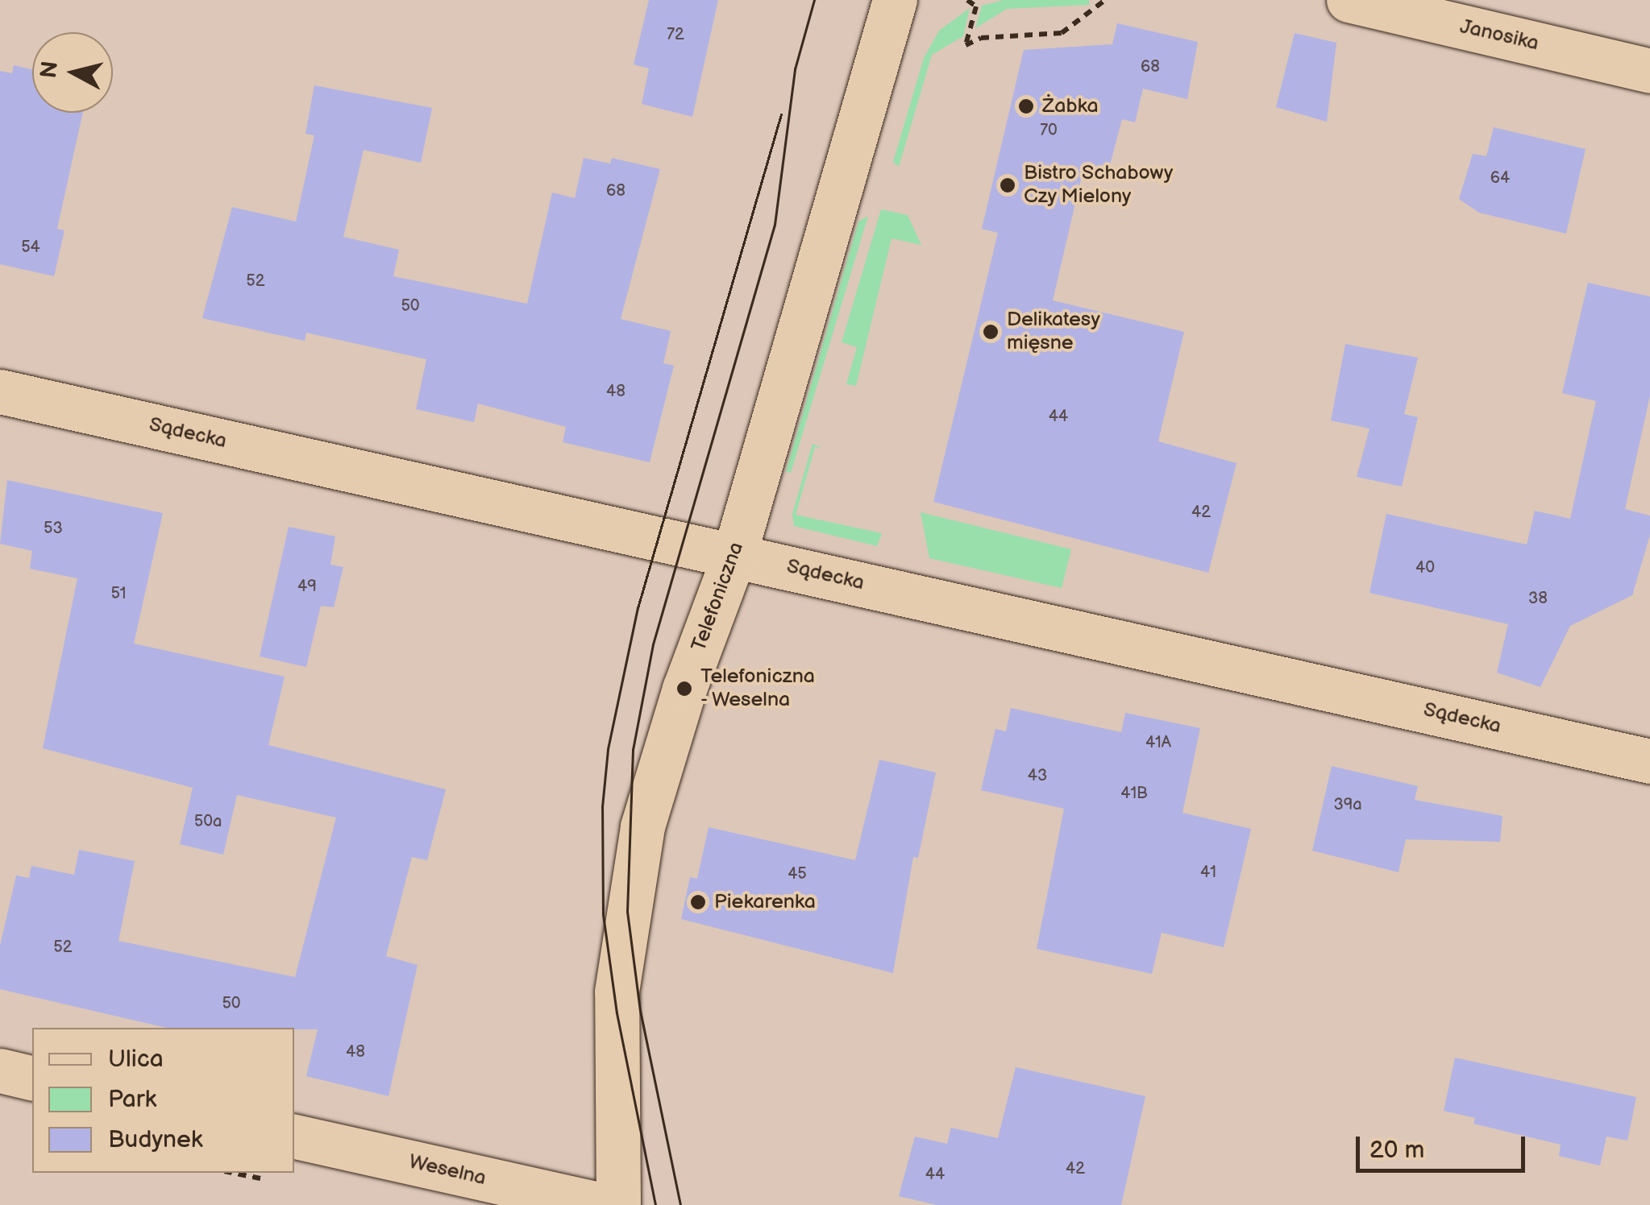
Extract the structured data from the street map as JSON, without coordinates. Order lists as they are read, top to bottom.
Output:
{
  "streets": {
    "street": [
      "Janosika",
      "Sądecka",
      "Telefoniczna",
      "Weselna"
    ]
  },
  "crossings": [
    ["Sądecka", "Telefoniczna"]
  ],
  "places": [
    "Żabka",
    "Bistro Schabowy Czy Mielony",
    "Delikatesy mięsne",
    "Telefoniczna - Weselna",
    "Piekarenka"
  ],
  "house_numbers": [
    "72",
    "68",
    "70",
    "64",
    "68",
    "54",
    "52",
    "50",
    "48",
    "44",
    "42",
    "53",
    "40",
    "49",
    "51",
    "38",
    "41A",
    "43",
    "41B",
    "39a",
    "50a",
    "41",
    "45",
    "52",
    "50",
    "48",
    "42",
    "44"
  ],
  "legend": ["Ulica", "Park", "Budynek"],
  "scale_bar": "20 m",
  "north": "left"
}
